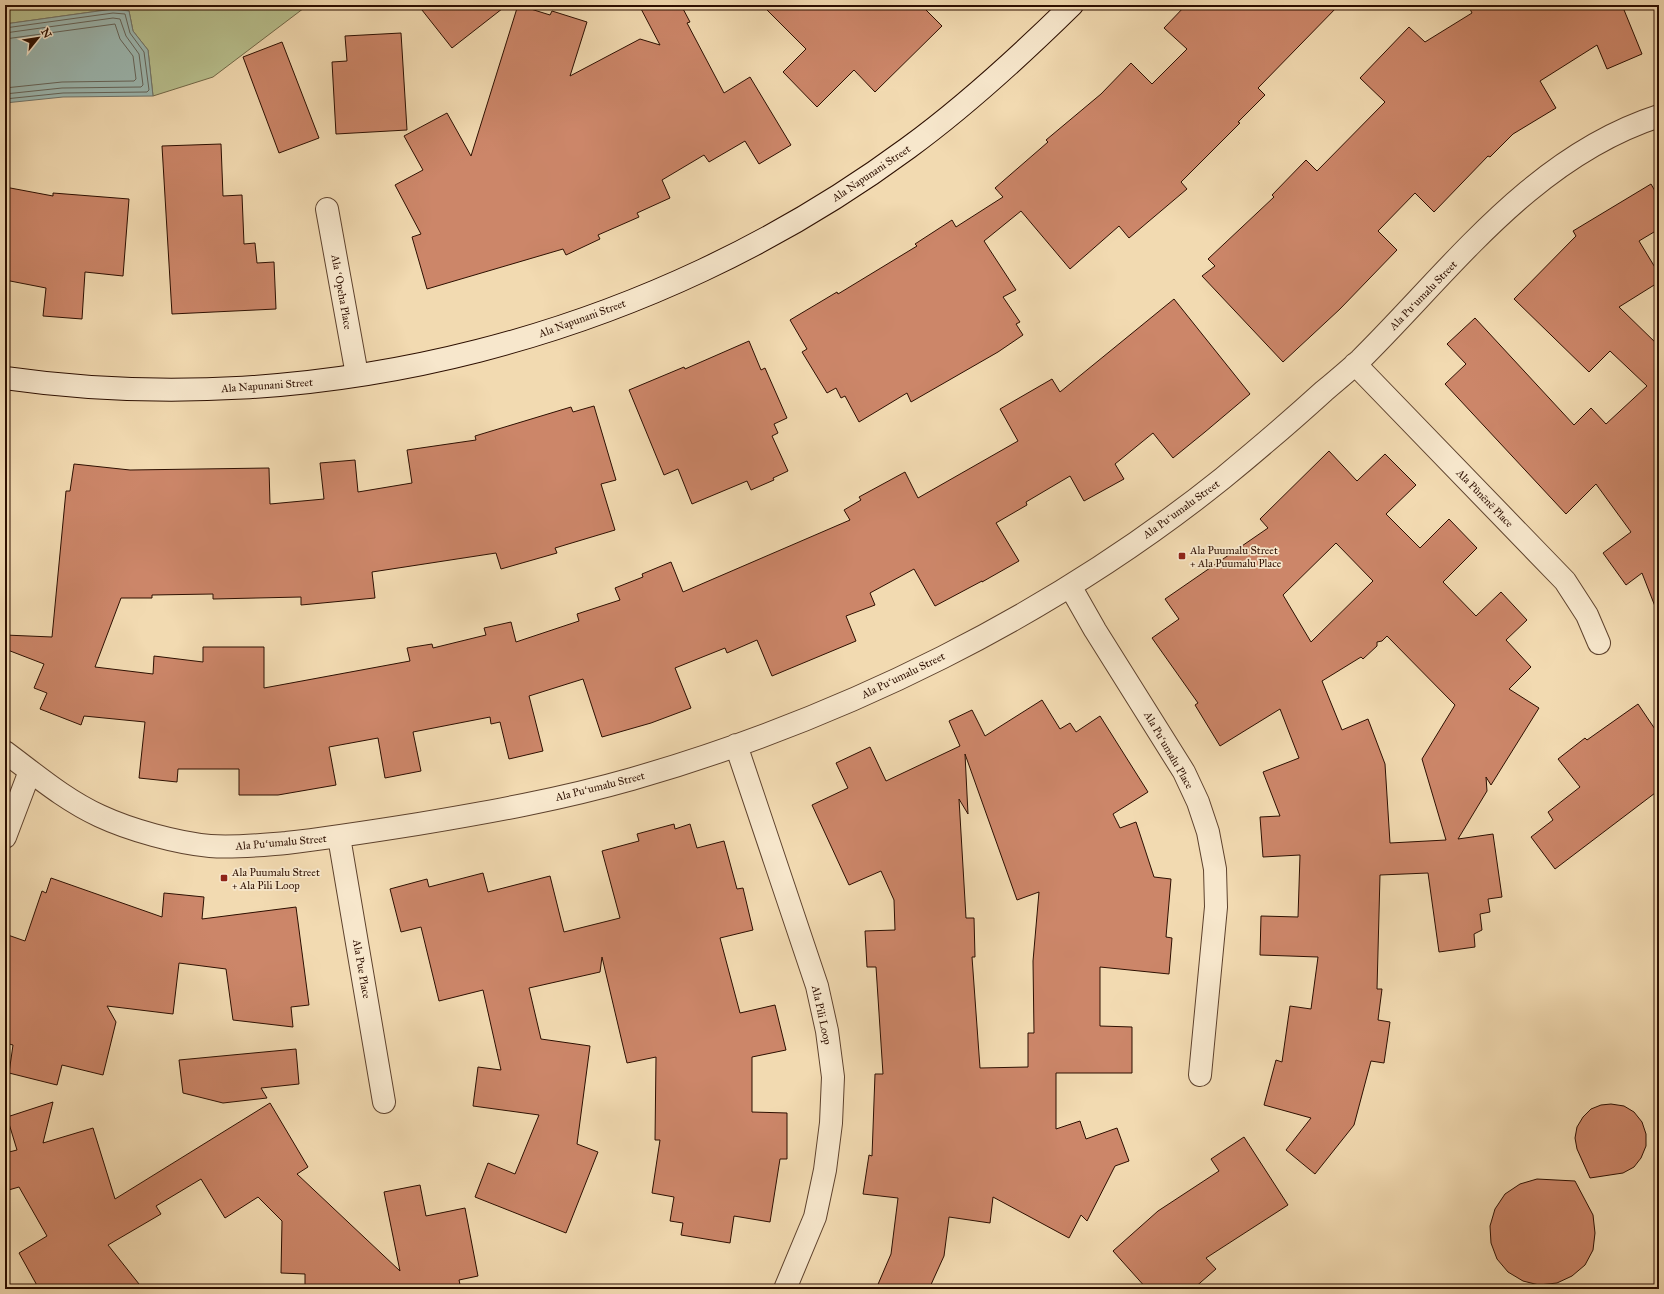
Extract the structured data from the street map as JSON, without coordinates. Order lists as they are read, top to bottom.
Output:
{
  "streets": {
    "street": [
      "Ala Napunani Street",
      "Ala ʻOpeha Place",
      "Ala Puʻumalu Street",
      "Ala Pūnēnē Place",
      "Ala Puʻumalu Place",
      "Ala Pue Place",
      "Ala Pili Loop"
    ]
  },
  "crossings": [
    ["Ala Napunani Street", "Ala ʻOpeha Place"],
    ["Ala Puʻumalu Street", "Ala Pūnēnē Place"],
    ["Ala Puʻumalu Street", "Ala Puʻumalu Place"],
    ["Ala Puʻumalu Street", "Ala Pue Place"],
    ["Ala Puʻumalu Street", "Ala Pili Loop"]
  ],
  "places": {
    "transit": ["Ala Puumalu Street + Ala Puumalu Place", "Ala Puumalu Street + Ala Pili Loop"]
  },
  "north": "top right"
}
